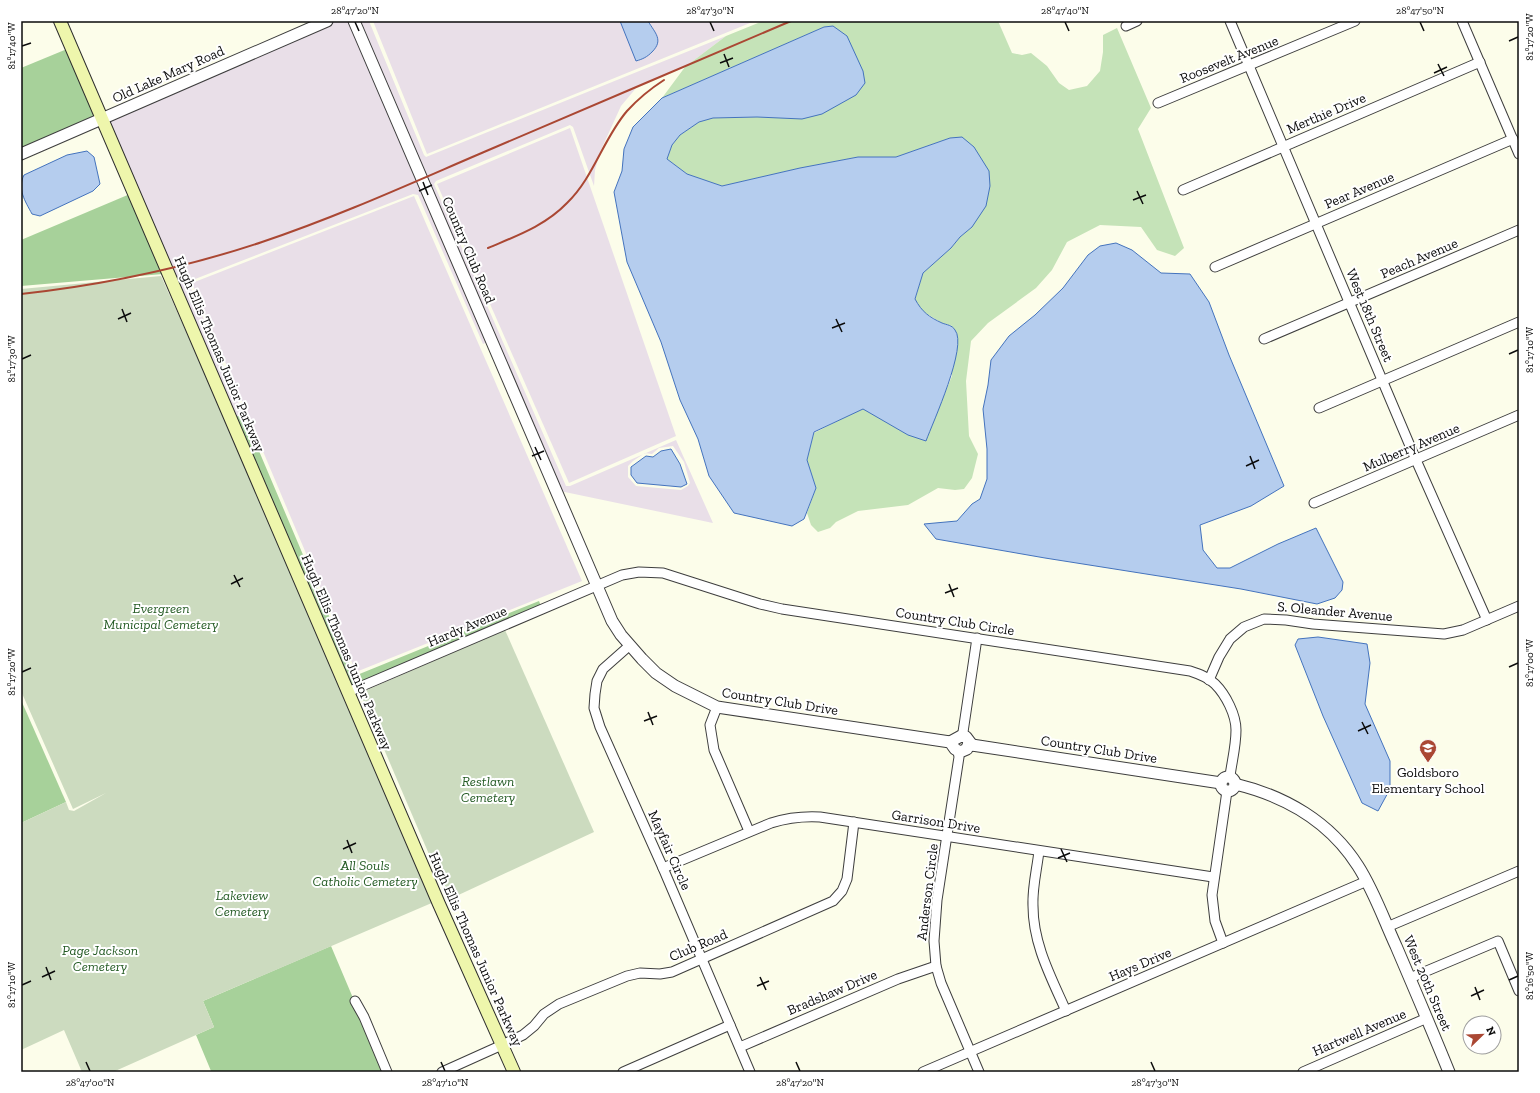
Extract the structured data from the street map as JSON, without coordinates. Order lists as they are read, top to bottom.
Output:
{
  "streets": {
    "main road": ["Hugh Ellis Thomas Junior Parkway"],
    "street": [
      "Roosevelt Avenue",
      "Old Lake Mary Road",
      "Merthie Drive",
      "Pear Avenue",
      "Country Club Road",
      "Peach Avenue",
      "West 18th Street",
      "Mulberry Avenue",
      "S. Oleander Avenue",
      "Country Club Circle",
      "Hardy Avenue",
      "Country Club Drive",
      "Garrison Drive",
      "Mayfair Circle",
      "Anderson Circle",
      "Club Road",
      "Hays Drive",
      "West 20th Street",
      "Bradshaw Drive",
      "Hartwell Avenue"
    ]
  },
  "crossings": [
    ["Roosevelt Avenue", "West 18th Street"],
    ["Old Lake Mary Road", "Hugh Ellis Thomas Junior Parkway"],
    ["Merthie Drive", "West 18th Street"],
    ["Pear Avenue", "West 18th Street"],
    ["Country Club Road", "Country Club Drive"],
    ["Peach Avenue", "West 18th Street"],
    ["West 18th Street", "Mulberry Avenue"],
    ["West 18th Street", "S. Oleander Avenue"],
    ["Hugh Ellis Thomas Junior Parkway", "Hardy Avenue"],
    ["Hugh Ellis Thomas Junior Parkway", "Club Road"],
    ["S. Oleander Avenue", "Country Club Circle"],
    ["Country Club Circle", "Hardy Avenue"],
    ["Country Club Circle", "Country Club Drive"],
    ["Country Club Circle", "Garrison Drive"],
    ["Country Club Circle", "Anderson Circle"],
    ["Country Club Circle", "Hays Drive"],
    ["Hardy Avenue", "Country Club Drive"],
    ["Country Club Drive", "Mayfair Circle"],
    ["Country Club Drive", "Anderson Circle"],
    ["Country Club Drive", "Hays Drive"],
    ["Country Club Drive", "West 20th Street"],
    ["Garrison Drive", "Mayfair Circle"],
    ["Garrison Drive", "Anderson Circle"],
    ["Garrison Drive", "Club Road"],
    ["Mayfair Circle", "Club Road"],
    ["Mayfair Circle", "Bradshaw Drive"],
    ["Anderson Circle", "Hays Drive"],
    ["Anderson Circle", "Bradshaw Drive"],
    ["West 20th Street", "Hartwell Avenue"]
  ],
  "parks": [
    "Evergreen Municipal Cemetery",
    "Restlawn Cemetery",
    "All Souls Catholic Cemetery",
    "Lakeview Cemetery",
    "Page Jackson Cemetery"
  ],
  "places": {
    "school or university": ["Goldsboro Elementary School"]
  },
  "north": "top right",
  "coordinates": [
    "28°47'20\"N",
    "28°47'30\"N",
    "28°47'40\"N",
    "28°47'50\"N",
    "81°17'20\"W",
    "81°17'40\"W",
    "81°17'10\"W",
    "81°17'30\"W",
    "81°17'00\"W",
    "81°16'50\"W",
    "28°47'00\"N",
    "28°47'10\"N"
  ]
}
